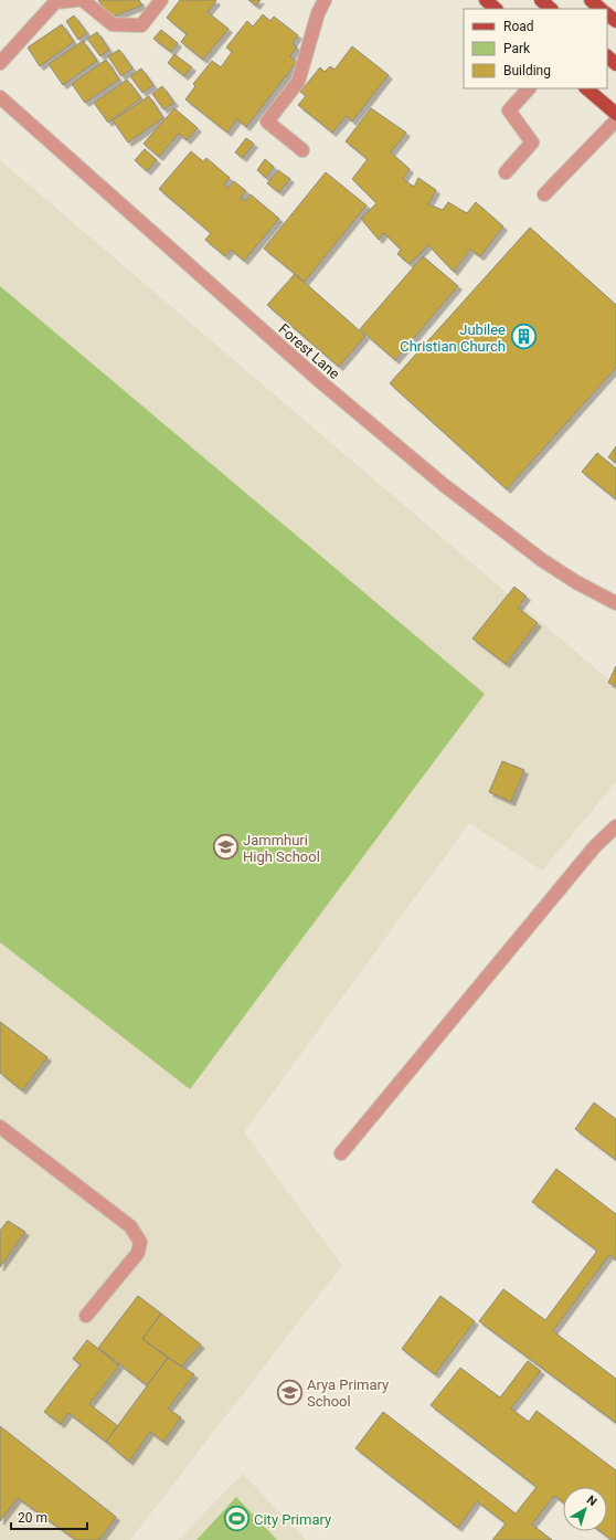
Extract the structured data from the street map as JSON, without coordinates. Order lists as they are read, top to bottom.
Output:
{
  "streets": {
    "street": ["Forest Lane"]
  },
  "places": {
    "building": ["Jubilee Christian Church"],
    "school or university": ["Jammhuri High School", "Arya Primary School"],
    "sports": ["City Primary"]
  },
  "legend": ["Road", "Park", "Building"],
  "scale_bar": "20 m",
  "north": "top right"
}
